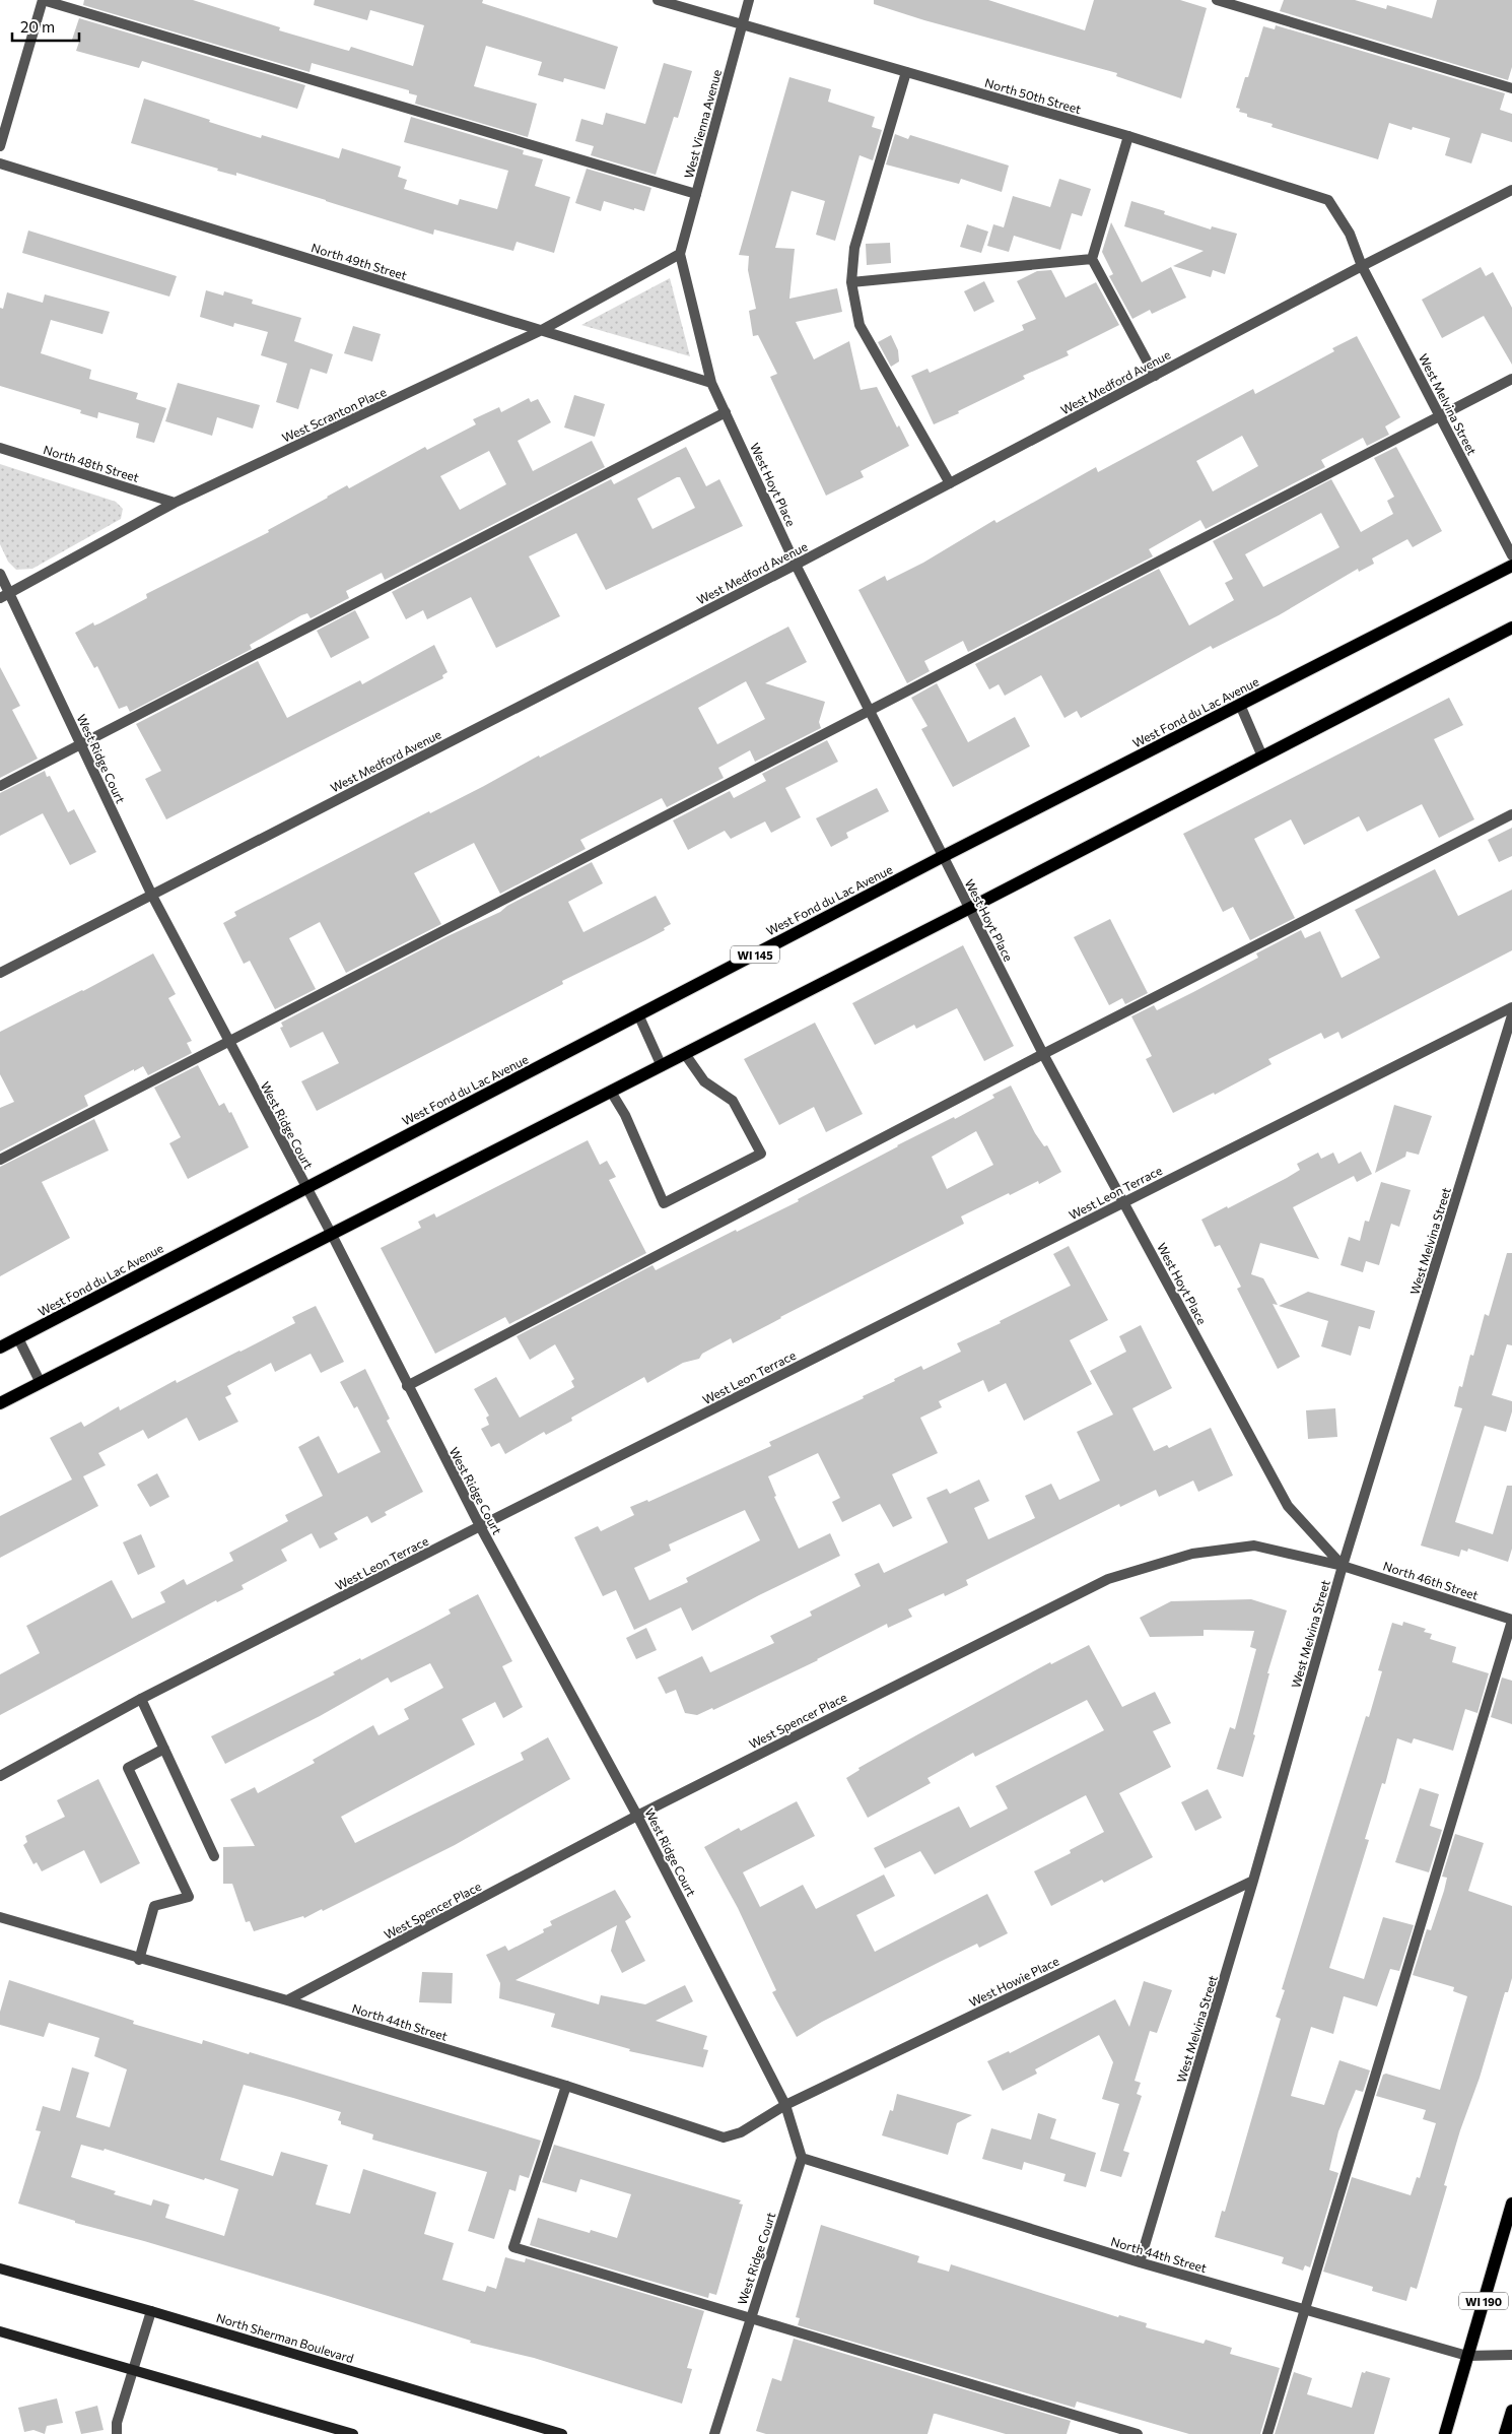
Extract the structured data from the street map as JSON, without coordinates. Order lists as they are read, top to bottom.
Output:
{
  "streets": {
    "main road": [
      "West Fond du Lac Avenue",
      "WI 145",
      "WI 190",
      "North Sherman Boulevard"
    ],
    "street": [
      "North 50th Street",
      "West Vienna Avenue",
      "North 49th Street",
      "West Medford Avenue",
      "West Melvina Street",
      "West Scranton Place",
      "North 48th Street",
      "West Hoyt Place",
      "West Ridge Court",
      "West Leon Terrace",
      "North 46th Street",
      "West Spencer Place",
      "West Howie Place",
      "North 44th Street"
    ]
  },
  "crossings": [
    ["North 50th Street", "West Vienna Avenue"],
    ["North 50th Street", "West Medford Avenue"],
    ["North 50th Street", "West Melvina Street"],
    ["West Vienna Avenue", "West Scranton Place"],
    ["West Vienna Avenue", "West Hoyt Place"],
    ["North 49th Street", "West Scranton Place"],
    ["North 49th Street", "West Hoyt Place"],
    ["West Medford Avenue", "West Melvina Street"],
    ["West Medford Avenue", "West Hoyt Place"],
    ["West Medford Avenue", "West Ridge Court"],
    ["West Melvina Street", "West Hoyt Place"],
    ["West Melvina Street", "North 46th Street"],
    ["West Melvina Street", "West Spencer Place"],
    ["West Melvina Street", "West Howie Place"],
    ["West Melvina Street", "North 44th Street"],
    ["West Scranton Place", "North 48th Street"],
    ["West Scranton Place", "West Hoyt Place"],
    ["West Scranton Place", "West Ridge Court"],
    ["West Hoyt Place", "West Fond du Lac Avenue"],
    ["West Hoyt Place", "West Leon Terrace"],
    ["West Hoyt Place", "North 46th Street"],
    ["West Hoyt Place", "West Spencer Place"],
    ["West Fond du Lac Avenue", "West Ridge Court"],
    ["West Ridge Court", "West Leon Terrace"],
    ["West Ridge Court", "West Spencer Place"],
    ["West Ridge Court", "West Howie Place"],
    ["West Ridge Court", "North 44th Street"],
    ["North 46th Street", "West Spencer Place"],
    ["West Spencer Place", "North 44th Street"],
    ["West Howie Place", "North 44th Street"],
    ["North 44th Street", "WI 190"]
  ],
  "scale_bar": "20 m"
}
